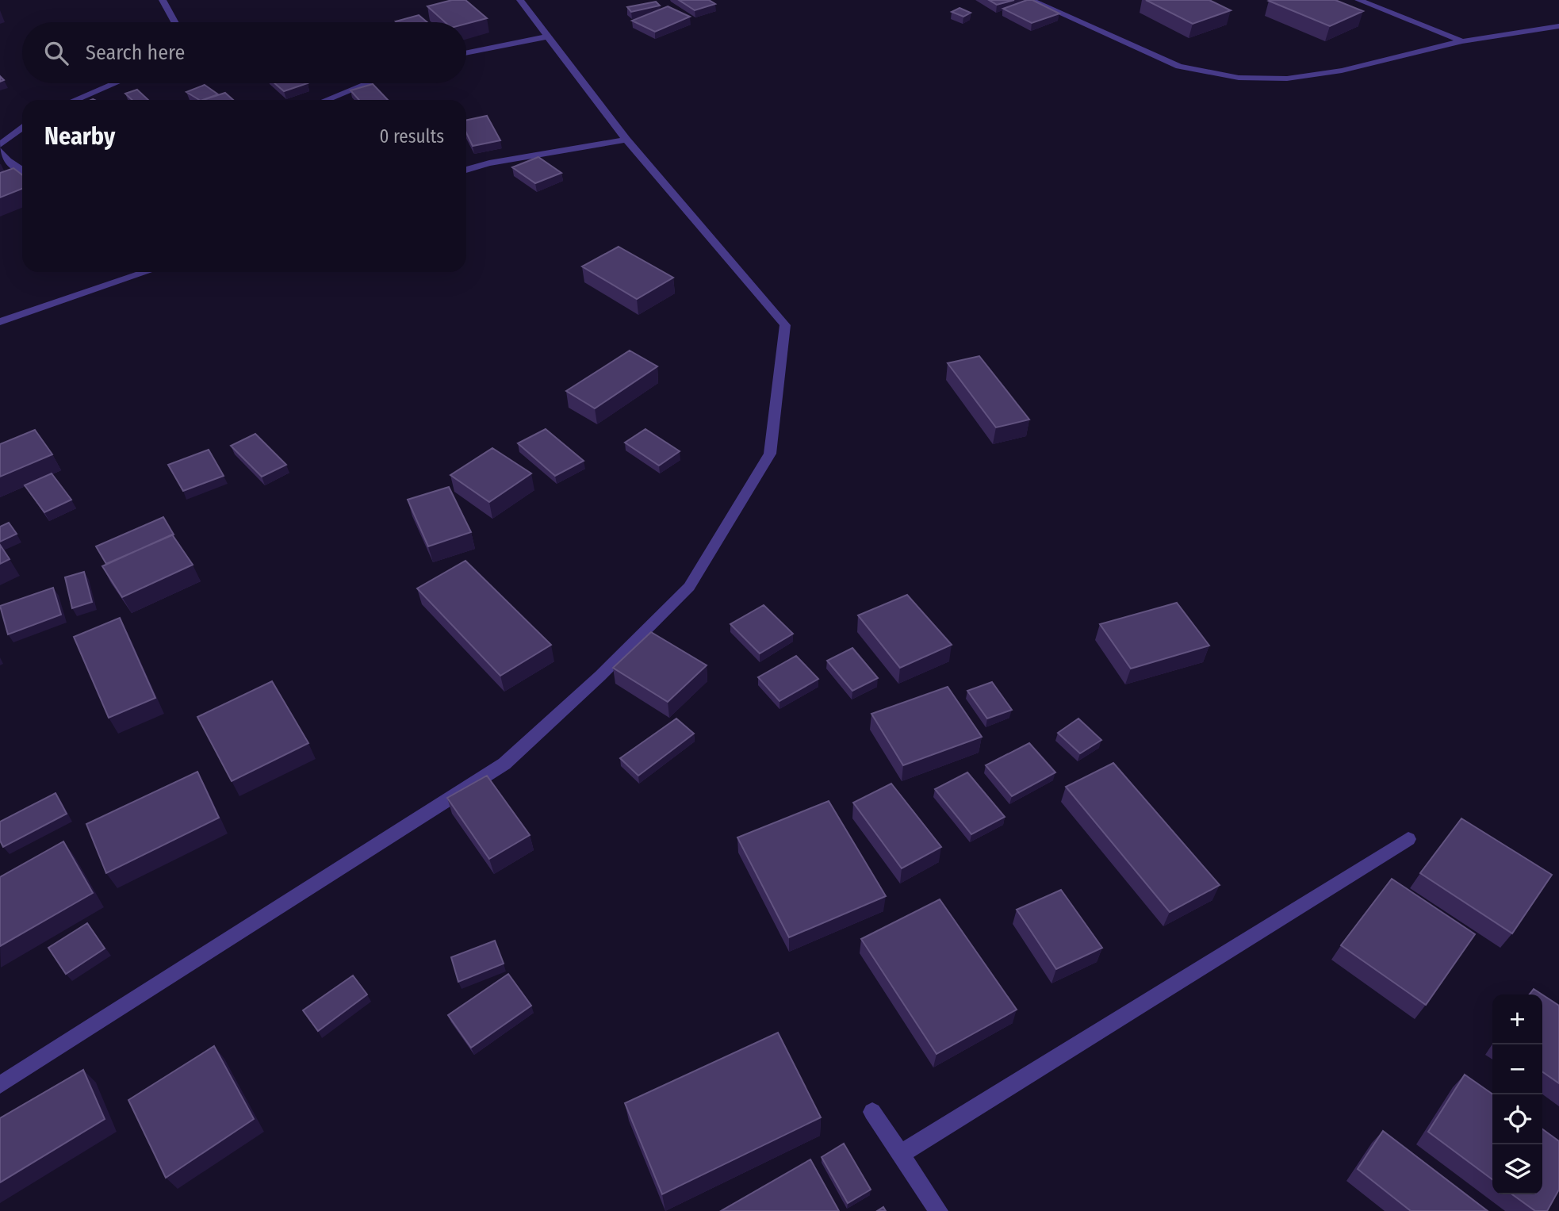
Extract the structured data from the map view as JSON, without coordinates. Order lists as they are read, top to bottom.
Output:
{
  "page": {
    "search": "Search here",
    "heading": ["Nearby", "0 results"],
    "map_buttons": ["+", "−"]
  }
}
